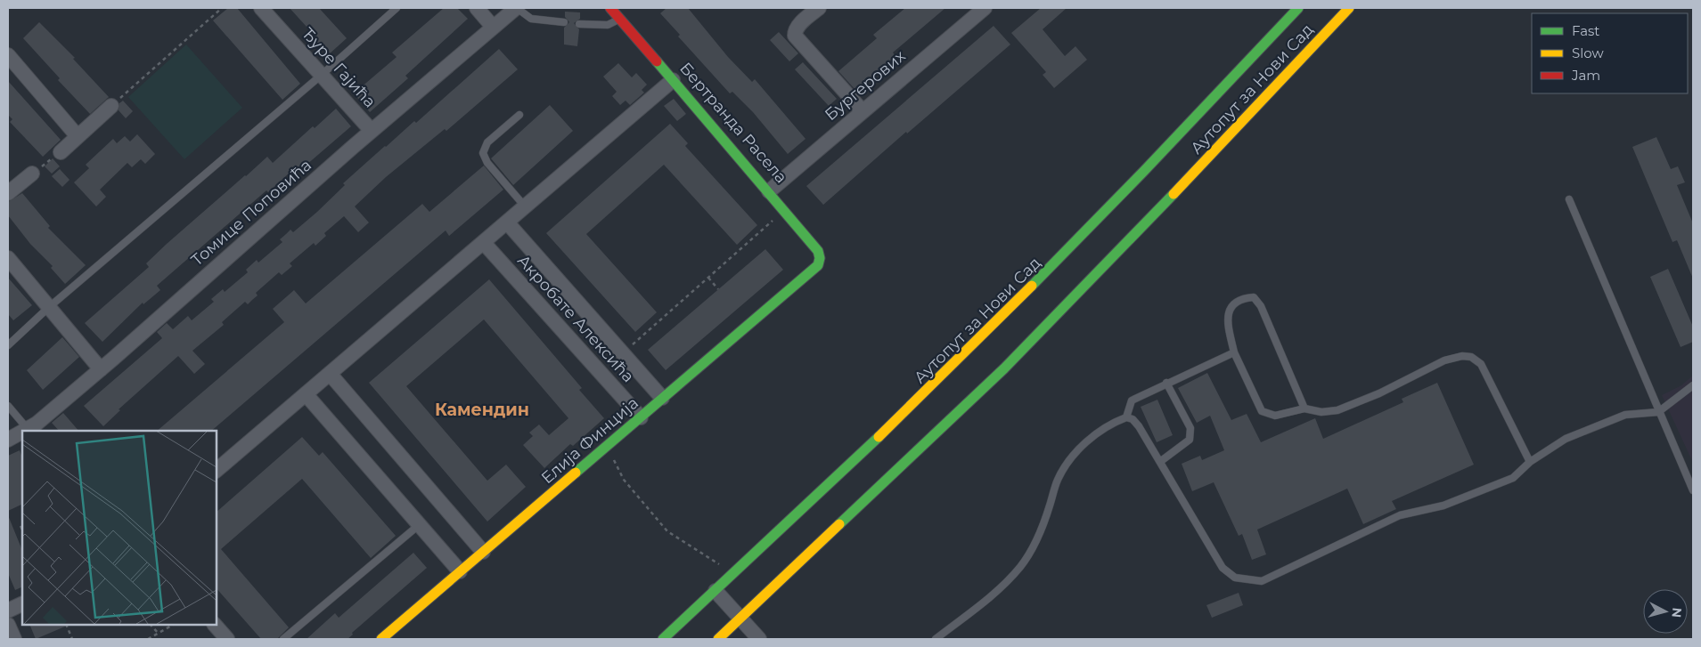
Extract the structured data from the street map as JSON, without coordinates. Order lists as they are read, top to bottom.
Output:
{
  "streets": {
    "main road": ["Аутопут за Нови Сад", "Бертранда Расела", "Елија Финција"],
    "street": [
      "Ђуре Гајића",
      "Бургерових",
      "Томице Поповића",
      "Акробате Алексића"
    ]
  },
  "crossings": [
    ["Ђуре Гајића", "Томице Поповића"],
    ["Бургерових", "Бертранда Расела"],
    ["Бертранда Расела", "Елија Финција"],
    ["Акробате Алексића", "Елија Финција"]
  ],
  "districts": ["Камендин"],
  "legend": ["Fast", "Slow", "Jam"],
  "north": "right"
}
